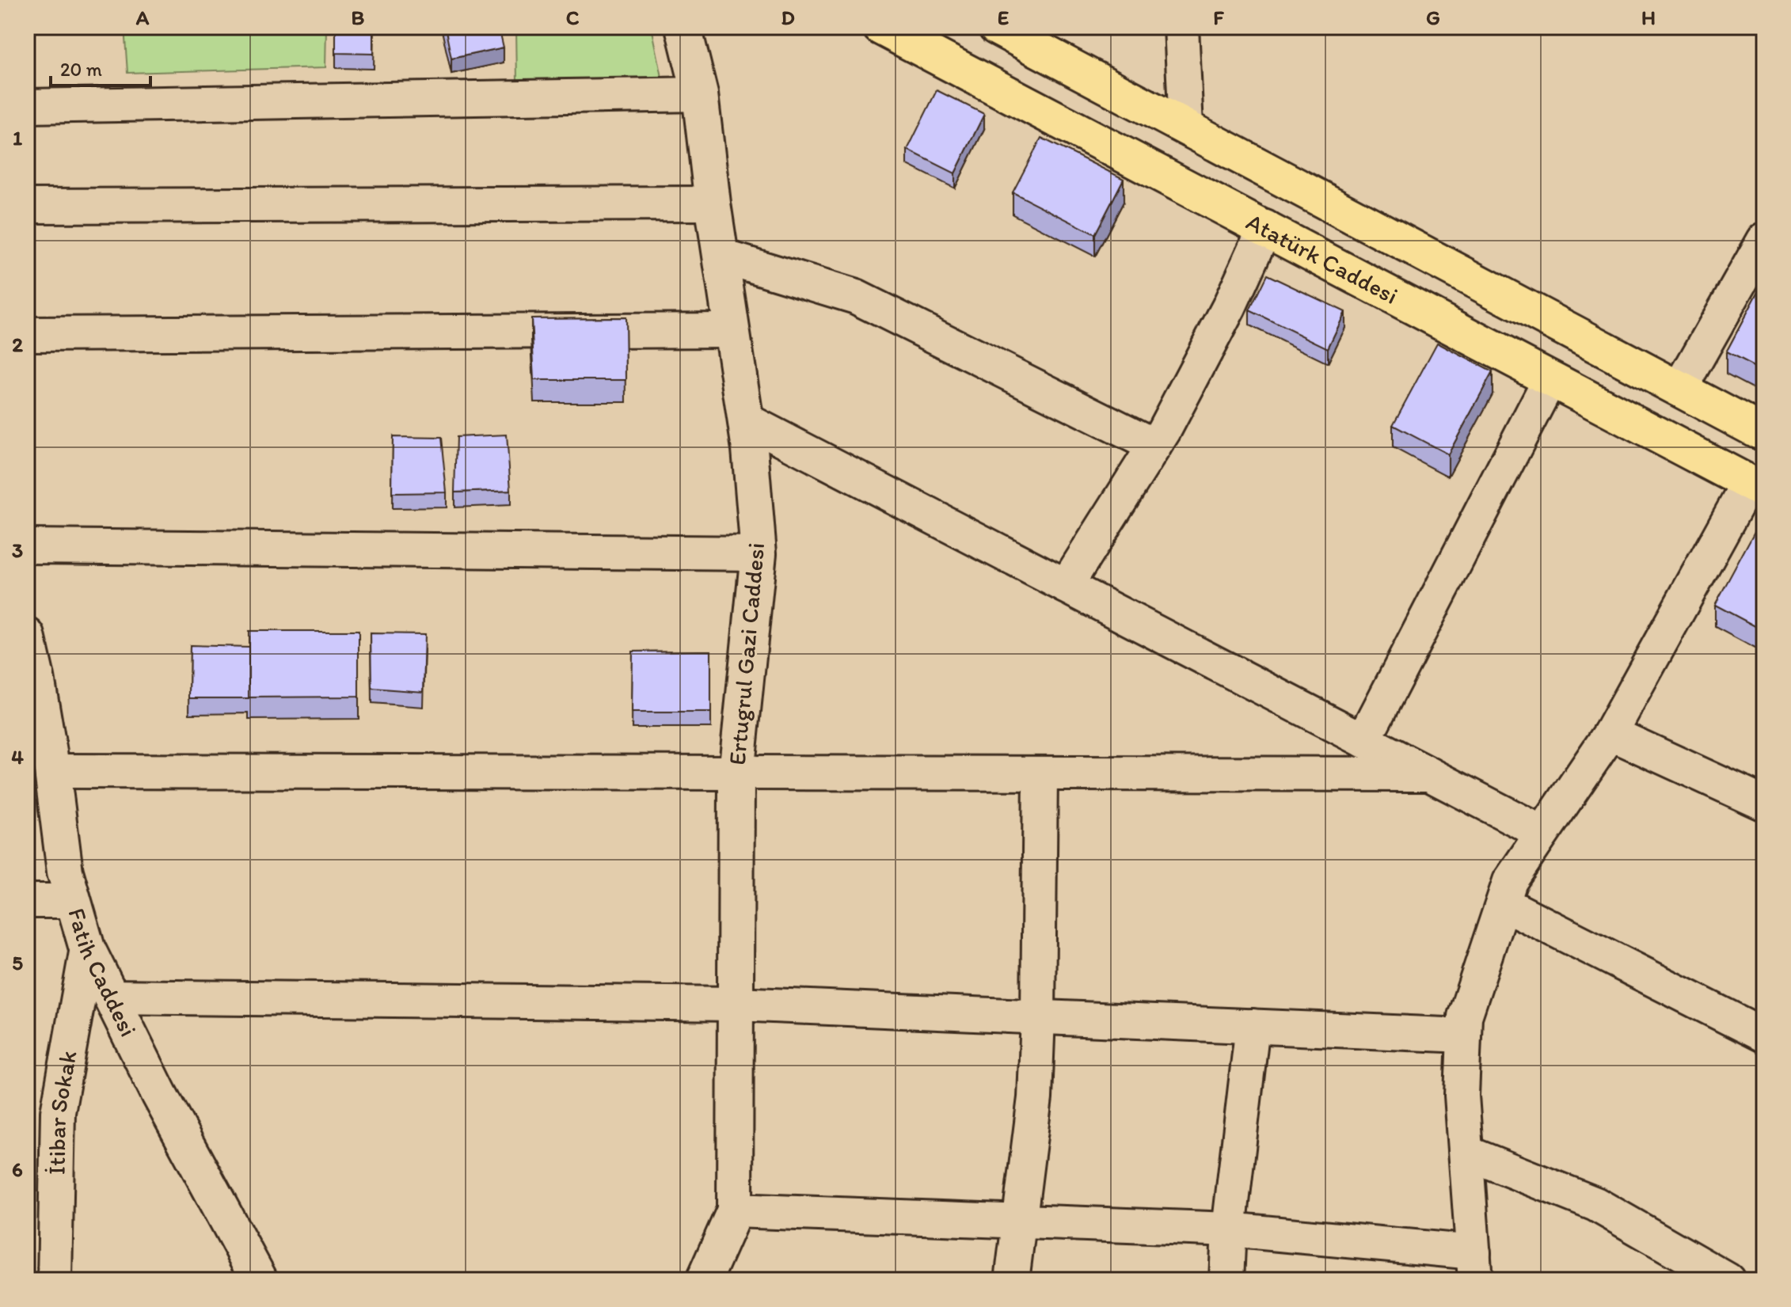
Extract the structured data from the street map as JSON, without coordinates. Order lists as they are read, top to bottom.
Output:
{
  "streets": {
    "main road": ["Atatürk Caddesi"],
    "street": ["Ertugrul Gazi Caddesi", "Fatih Caddesi", "İtibar Sokak"]
  },
  "crossings": [
    ["Fatih Caddesi", "İtibar Sokak"]
  ],
  "scale_bar": "20 m",
  "grid": {
    "columns": [
      "A",
      "B",
      "C",
      "D",
      "E",
      "F",
      "G",
      "H"
    ],
    "rows": [
      "1",
      "2",
      "3",
      "4",
      "5",
      "6"
    ]
  }
}
